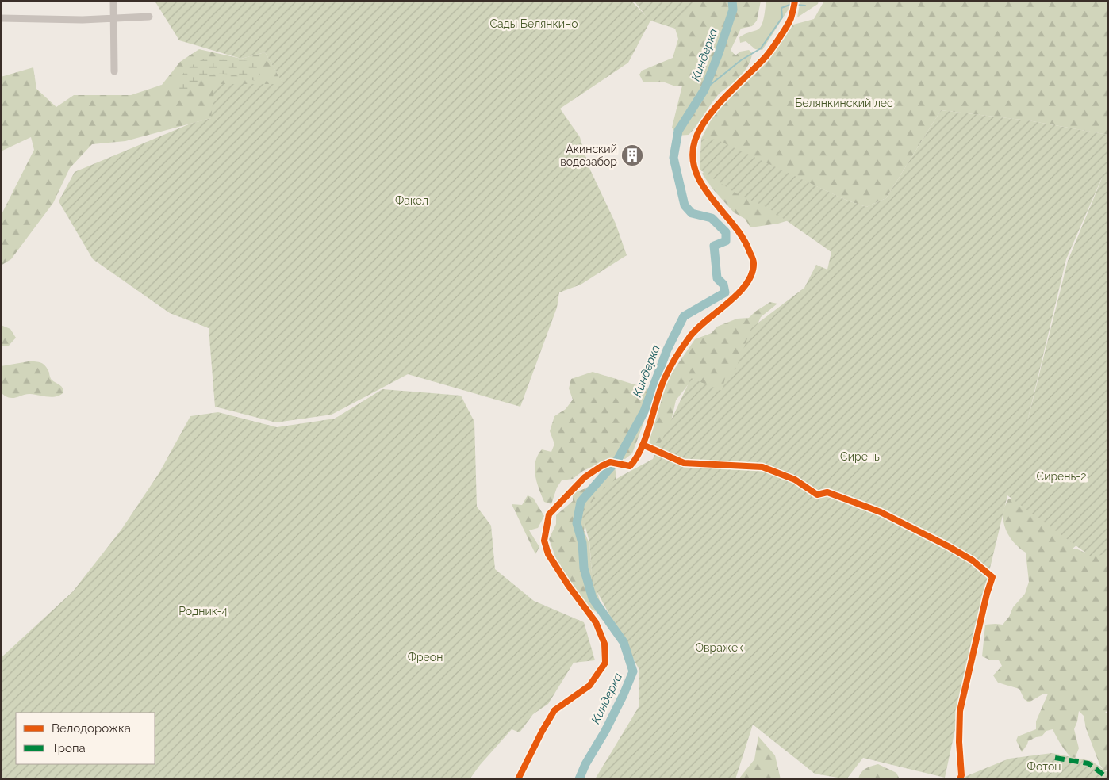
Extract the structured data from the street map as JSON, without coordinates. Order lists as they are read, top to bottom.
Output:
{
  "water": ["Киндерка"],
  "parks": [
    "Сады Белянкино",
    "Белянкинский лес",
    "Факел",
    "Сирень",
    "Сирень-2",
    "Родник-4",
    "Овражек",
    "Фреон",
    "Фотон"
  ],
  "places": {
    "building": ["Акинский водозабор"]
  },
  "legend": ["Велодорожка", "Тропа"]
}
